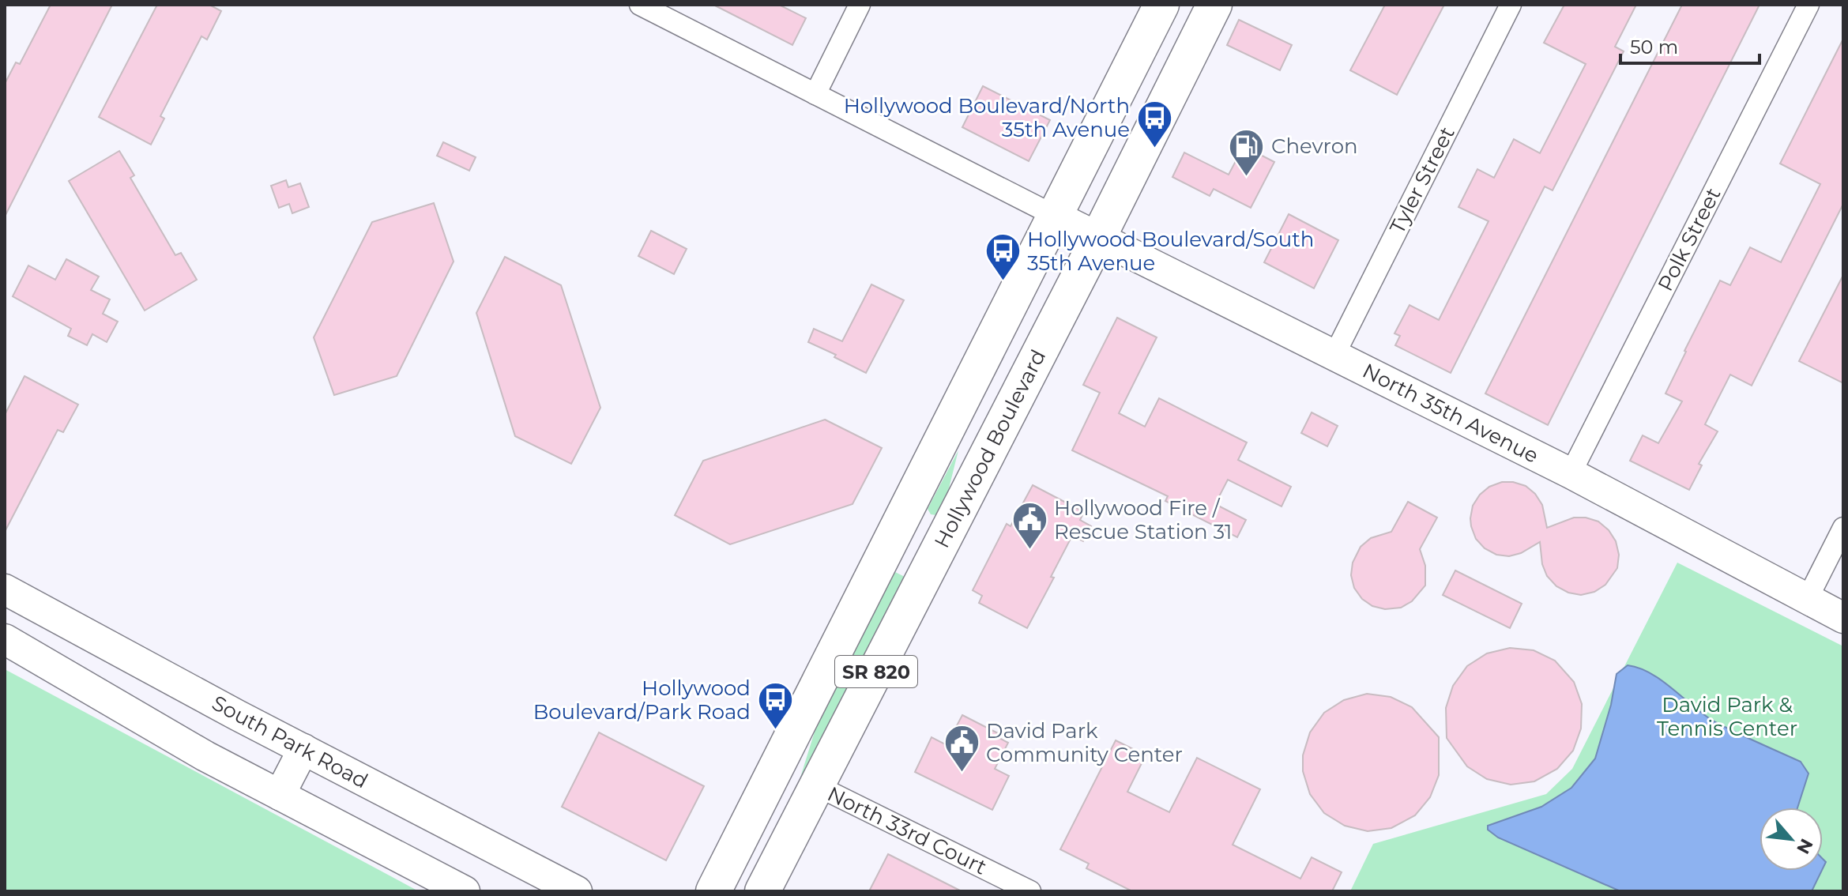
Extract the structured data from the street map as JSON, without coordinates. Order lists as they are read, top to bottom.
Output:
{
  "streets": {
    "highway": ["Hollywood Boulevard", "SR 820"],
    "street": [
      "Tyler Street",
      "Polk Street",
      "North 35th Avenue",
      "South Park Road",
      "North 33rd Court"
    ]
  },
  "crossings": [
    ["Tyler Street", "North 35th Avenue"],
    ["Polk Street", "North 35th Avenue"],
    ["North 35th Avenue", "Hollywood Boulevard"],
    ["North 35th Avenue", "SR 820"],
    ["Hollywood Boulevard", "North 33rd Court"]
  ],
  "parks": ["David Park & Tennis Center"],
  "places": {
    "bus stop": ["Hollywood Boulevard/North 35th Avenue", "Hollywood Boulevard/South 35th Avenue", "Hollywood Boulevard/Park Road"],
    "fuel station": ["Chevron"],
    "public building": ["Hollywood Fire / Rescue Station 31", "David Park Community Center"]
  },
  "scale_bar": "50 m",
  "north": "bottom right"
}
